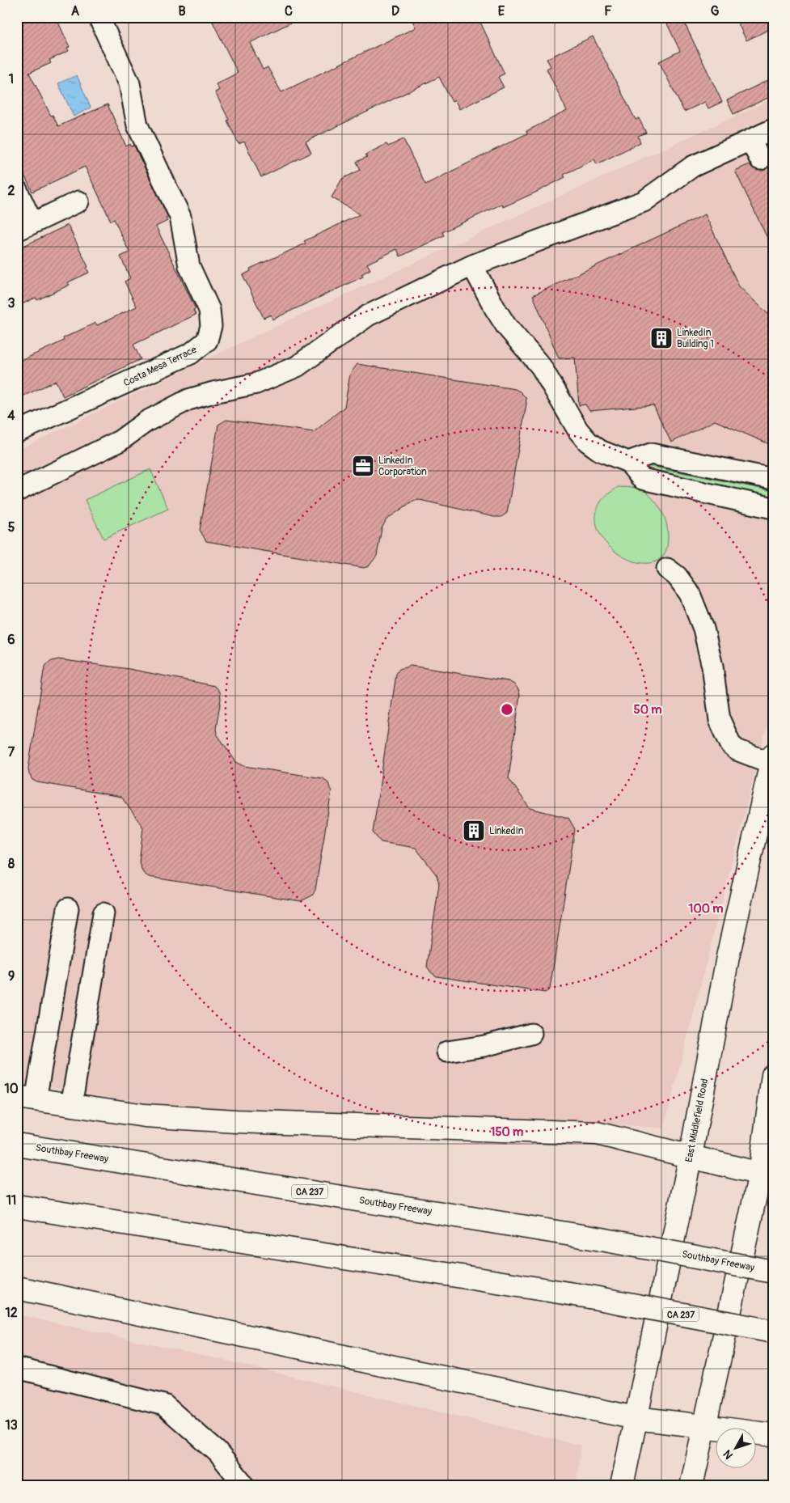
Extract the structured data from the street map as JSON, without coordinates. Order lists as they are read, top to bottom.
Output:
{
  "streets": {
    "main road": ["East Middlefield Road", "Southbay Freeway", "CA 237"],
    "street": ["Costa Mesa Terrace"]
  },
  "places": {
    "building": ["LinkedIn Building 1", "LinkedIn"],
    "office": ["LinkedIn Corporation"]
  },
  "north": "bottom left",
  "grid": {
    "columns": [
      "A",
      "B",
      "C",
      "D",
      "E",
      "F",
      "G"
    ],
    "rows": [
      "1",
      "2",
      "3",
      "4",
      "5",
      "6",
      "7",
      "8",
      "9",
      "10",
      "11",
      "12",
      "13"
    ]
  },
  "rings": ["50 m", "100 m", "150 m"]
}
